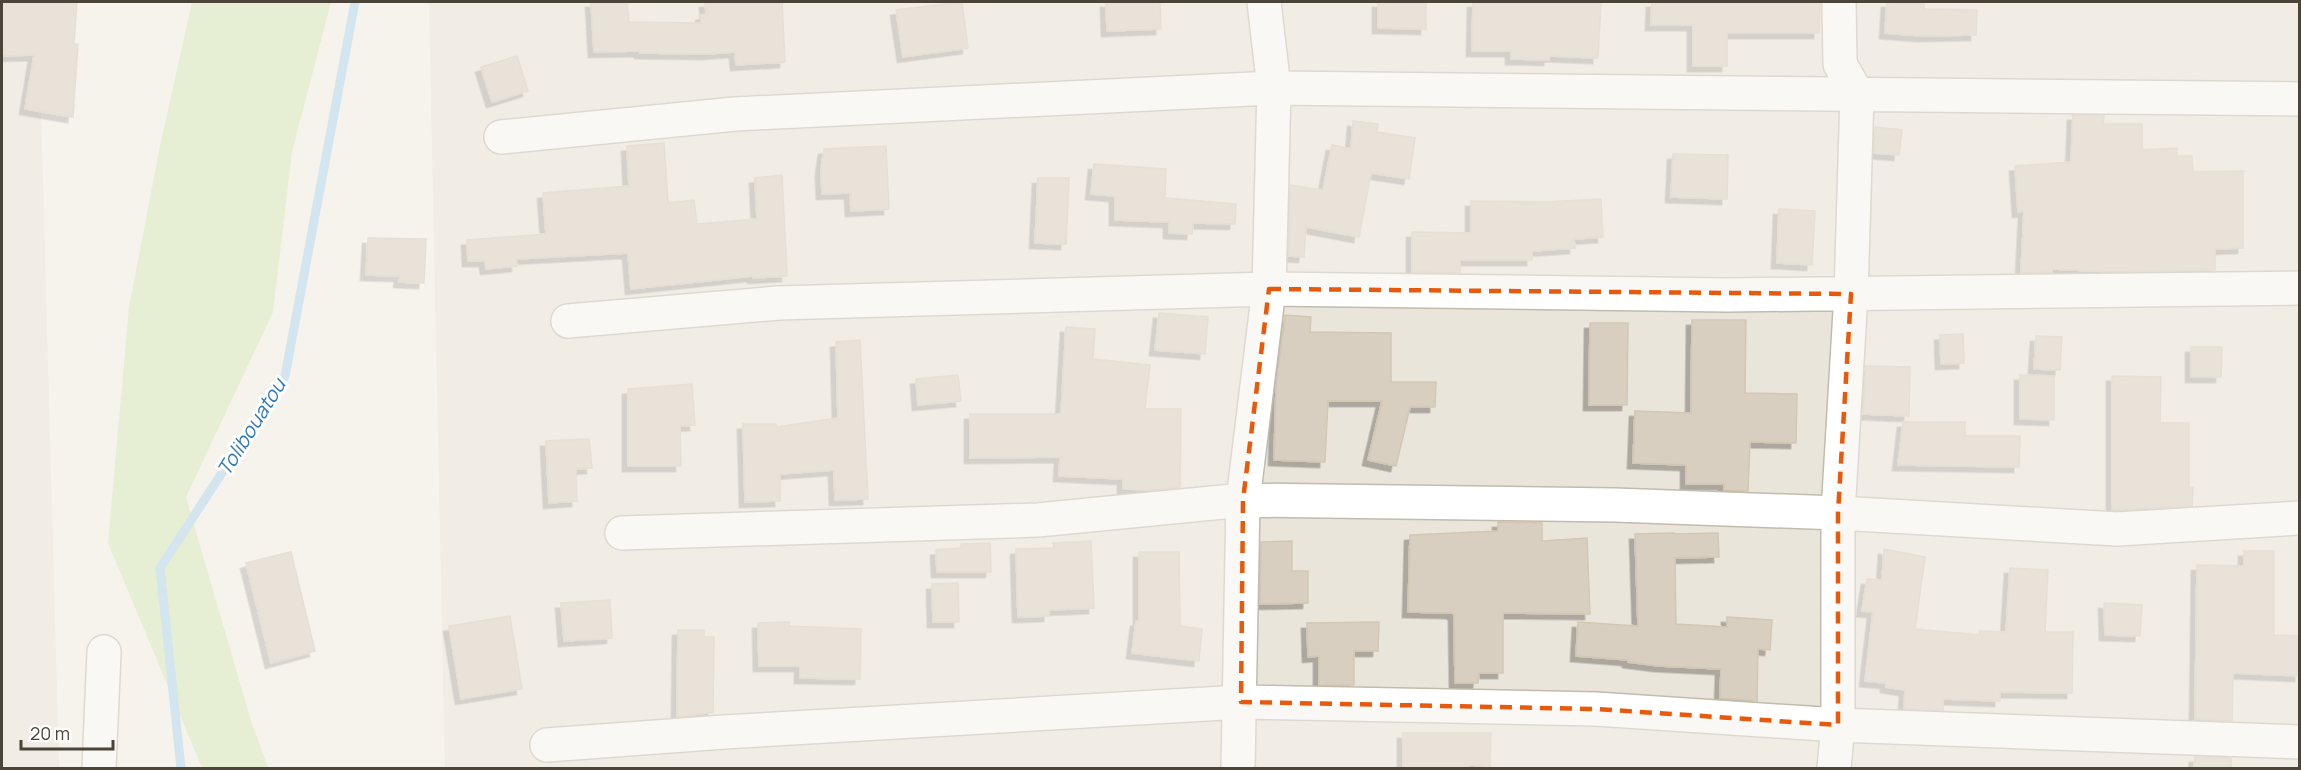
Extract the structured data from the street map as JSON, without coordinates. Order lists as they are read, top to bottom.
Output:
{
  "water": ["Tolibouatou"],
  "scale_bar": "20 m"
}
